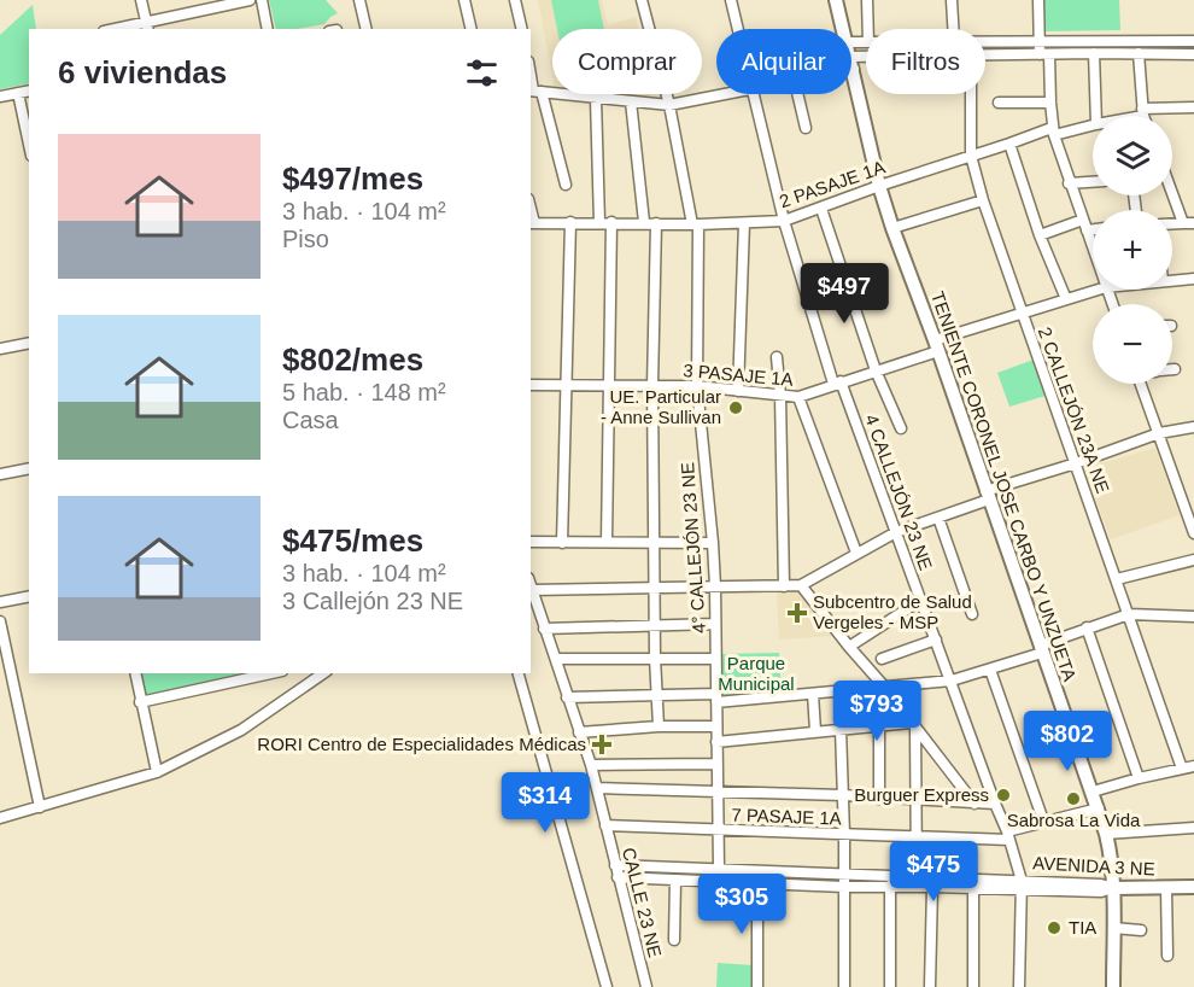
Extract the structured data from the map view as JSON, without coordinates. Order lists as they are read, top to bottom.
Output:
{
  "streets": {
    "street": [
      "2 PASAJE 1A",
      "3 PASAJE 1A",
      "2 CALLEJÓN 23A NE",
      "TENIENTE CORONEL JOSE CARBO Y UNZUETA",
      "4 CALLEJÓN 23 NE",
      "4° CALLEJÓN 23 NE",
      "7 PASAJE 1A",
      "AVENIDA 3 NE",
      "CALLE 23 NE"
    ]
  },
  "crossings": [
    ["2 PASAJE 1A", "2 CALLEJÓN 23A NE"],
    ["2 PASAJE 1A", "TENIENTE CORONEL JOSE CARBO Y UNZUETA"],
    ["2 PASAJE 1A", "4 CALLEJÓN 23 NE"],
    ["2 PASAJE 1A", "4° CALLEJÓN 23 NE"],
    ["3 PASAJE 1A", "2 CALLEJÓN 23A NE"],
    ["3 PASAJE 1A", "TENIENTE CORONEL JOSE CARBO Y UNZUETA"],
    ["3 PASAJE 1A", "4 CALLEJÓN 23 NE"],
    ["3 PASAJE 1A", "4° CALLEJÓN 23 NE"],
    ["TENIENTE CORONEL JOSE CARBO Y UNZUETA", "7 PASAJE 1A"],
    ["TENIENTE CORONEL JOSE CARBO Y UNZUETA", "AVENIDA 3 NE"],
    ["4 CALLEJÓN 23 NE", "7 PASAJE 1A"],
    ["4 CALLEJÓN 23 NE", "AVENIDA 3 NE"],
    ["4° CALLEJÓN 23 NE", "7 PASAJE 1A"],
    ["7 PASAJE 1A", "CALLE 23 NE"]
  ],
  "parks": ["Parque Municipal"],
  "places": {
    "other": [
      "UE. Particular - Anne Sullivan",
      "Burguer Express",
      "Sabrosa La Vida",
      "TIA"
    ],
    "health": ["Subcentro de Salud Vergeles - MSP", "RORI Centro de Especialidades Médicas"]
  },
  "page": {
    "chip": ["Comprar", "Alquilar", "Filtros"],
    "heading": "6 viviendas",
    "map_buttons": ["+", "−"],
    "list": [
      {
        "name": "$497/mes",
        "note": "3 hab. · 104 m² · Piso"
      },
      {
        "name": "$802/mes",
        "note": "5 hab. · 148 m² · Casa"
      },
      {
        "name": "$475/mes",
        "note": "3 hab. · 104 m² · 3 Callejón 23 NE"
      }
    ],
    "price": [
      "$497",
      "$793",
      "$802",
      "$314",
      "$475",
      "$305"
    ]
  }
}
